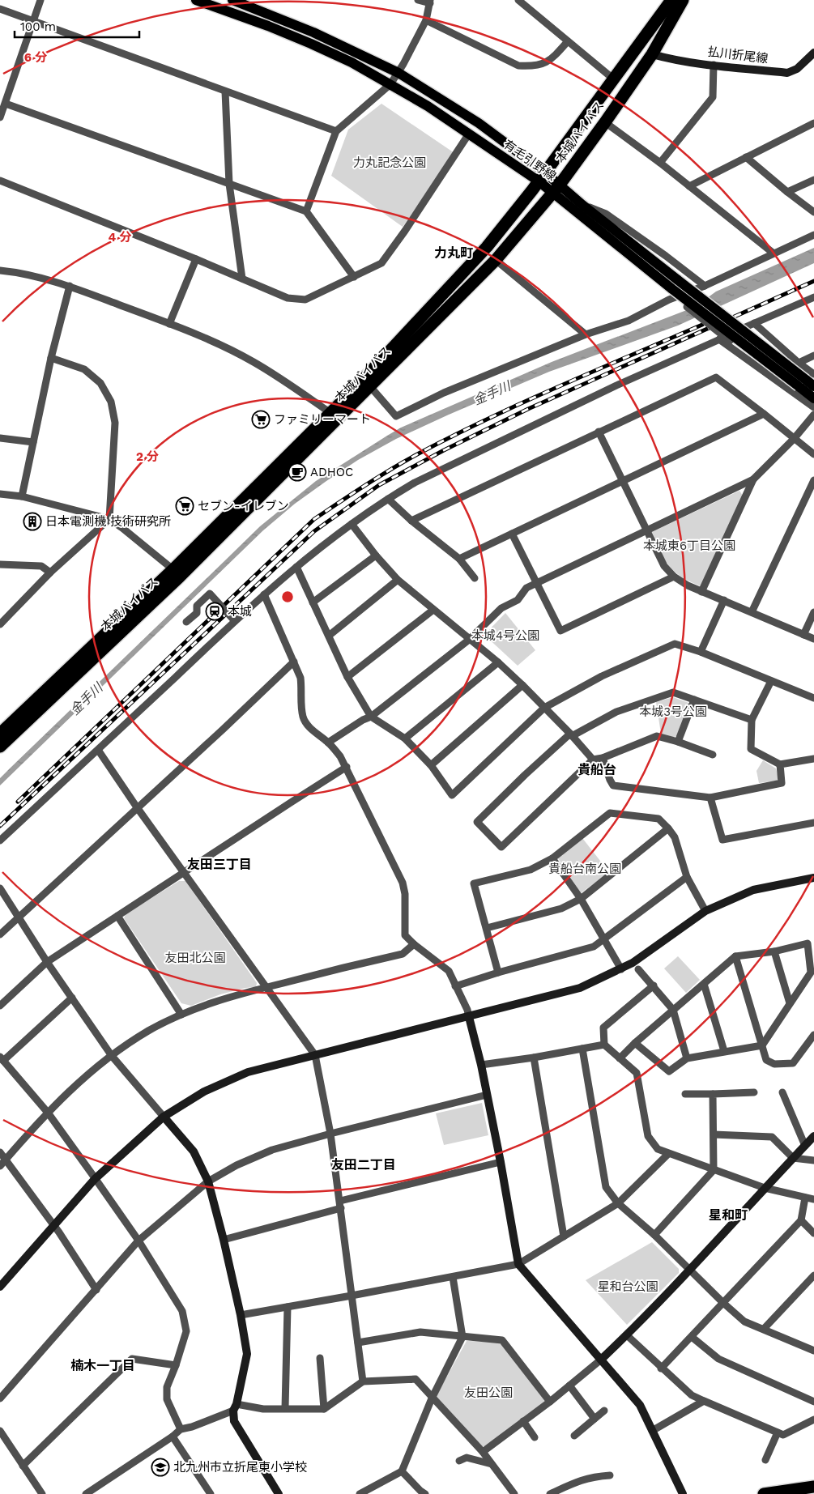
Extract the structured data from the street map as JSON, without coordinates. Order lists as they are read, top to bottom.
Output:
{
  "streets": {
    "highway": ["本城バイパス"],
    "main road": ["有毛引野線"],
    "street": ["払川折尾線"]
  },
  "crossings": [
    ["払川折尾線", "本城バイパス"],
    ["本城バイパス", "有毛引野線"]
  ],
  "districts": [
    "力丸町",
    "貴船台",
    "友田三丁目",
    "友田二丁目",
    "星和町",
    "楠木一丁目"
  ],
  "water": ["金手川"],
  "parks": [
    "力丸記念公園",
    "本城東6丁目公園",
    "本城4号公園",
    "本城3号公園",
    "貴船台南公園",
    "友田北公園",
    "星和台公園",
    "友田公園"
  ],
  "places": {
    "supermarket": ["ファミリーマート", "セブン-イレブン"],
    "cafe": ["ADHOC"],
    "building": ["日本電測機 技術研究所"],
    "station": ["本城"],
    "school or university": ["北九州市立折尾東小学校"]
  },
  "scale_bar": "100 m",
  "rings": ["6 分", "4 分", "2 分"]
}
